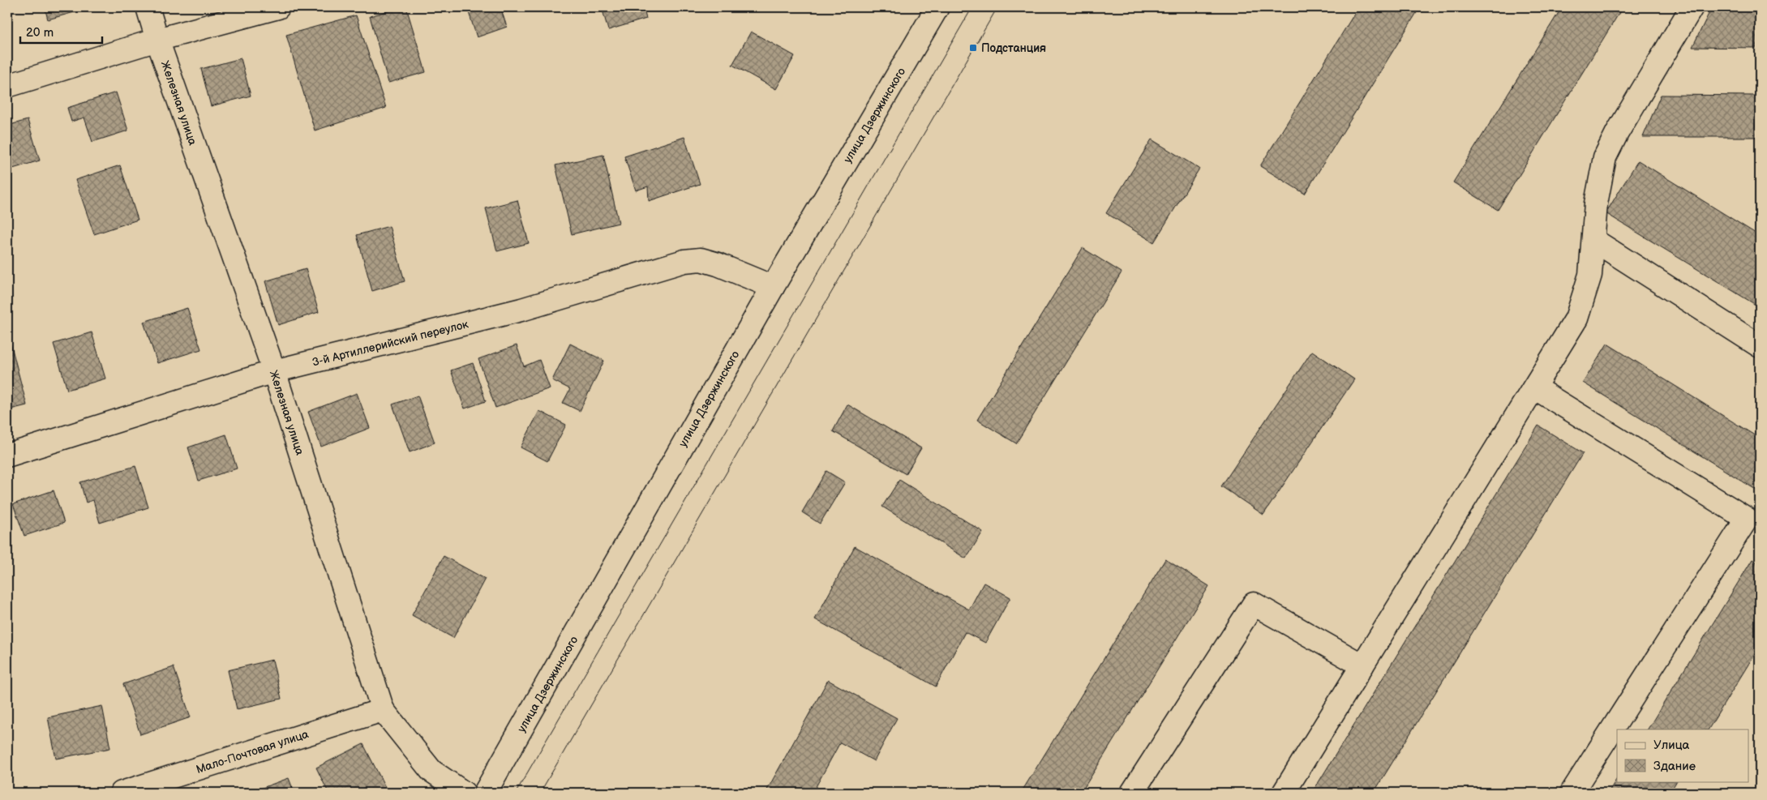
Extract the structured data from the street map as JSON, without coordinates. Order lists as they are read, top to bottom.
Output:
{
  "streets": {
    "street": [
      "Железная улица",
      "улица Дзержинского",
      "3-й Артиллерийский переулок",
      "Мало-Почтовая улица"
    ]
  },
  "crossings": [
    ["Железная улица", "3-й Артиллерийский переулок"],
    ["Железная улица", "Мало-Почтовая улица"],
    ["улица Дзержинского", "3-й Артиллерийский переулок"]
  ],
  "places": {
    "transit": ["Подстанция"]
  },
  "legend": ["Улица", "Здание"],
  "scale_bar": "20 m"
}
